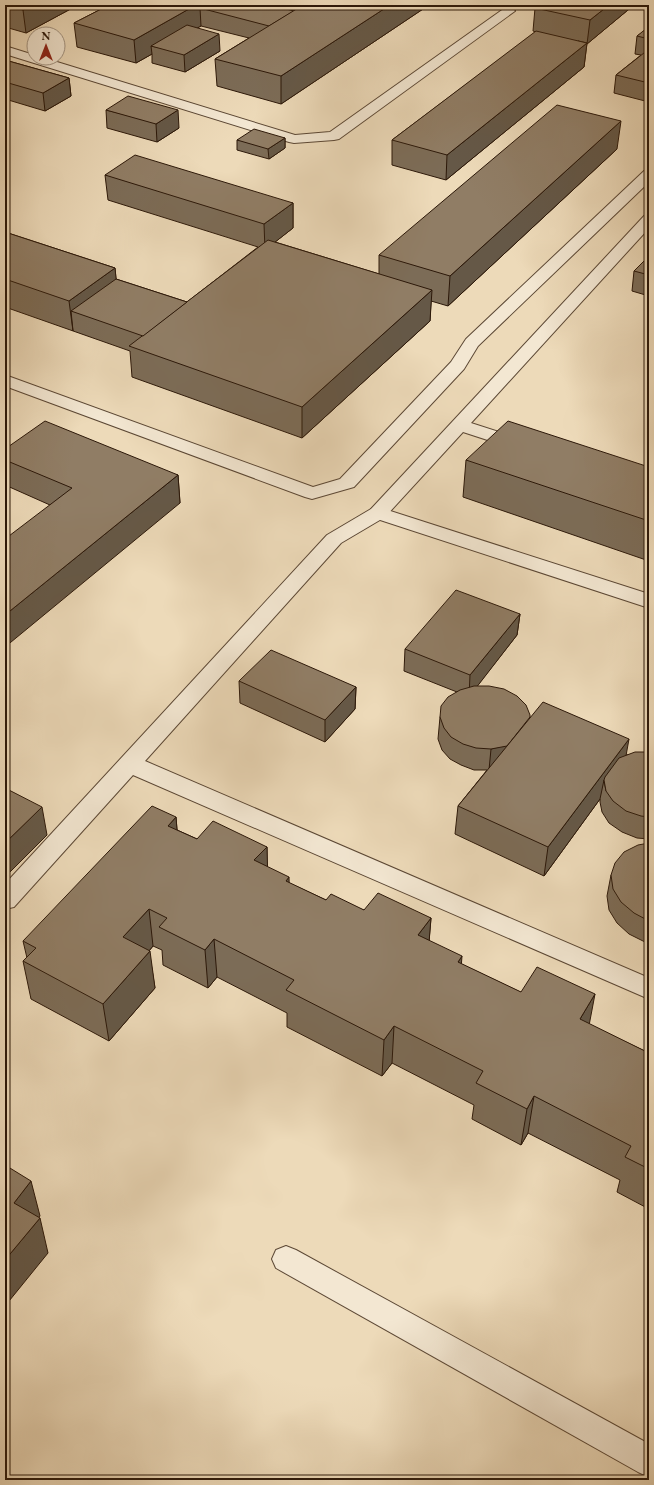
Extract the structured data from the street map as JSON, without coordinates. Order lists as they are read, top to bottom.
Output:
{
  "north": "top"
}
